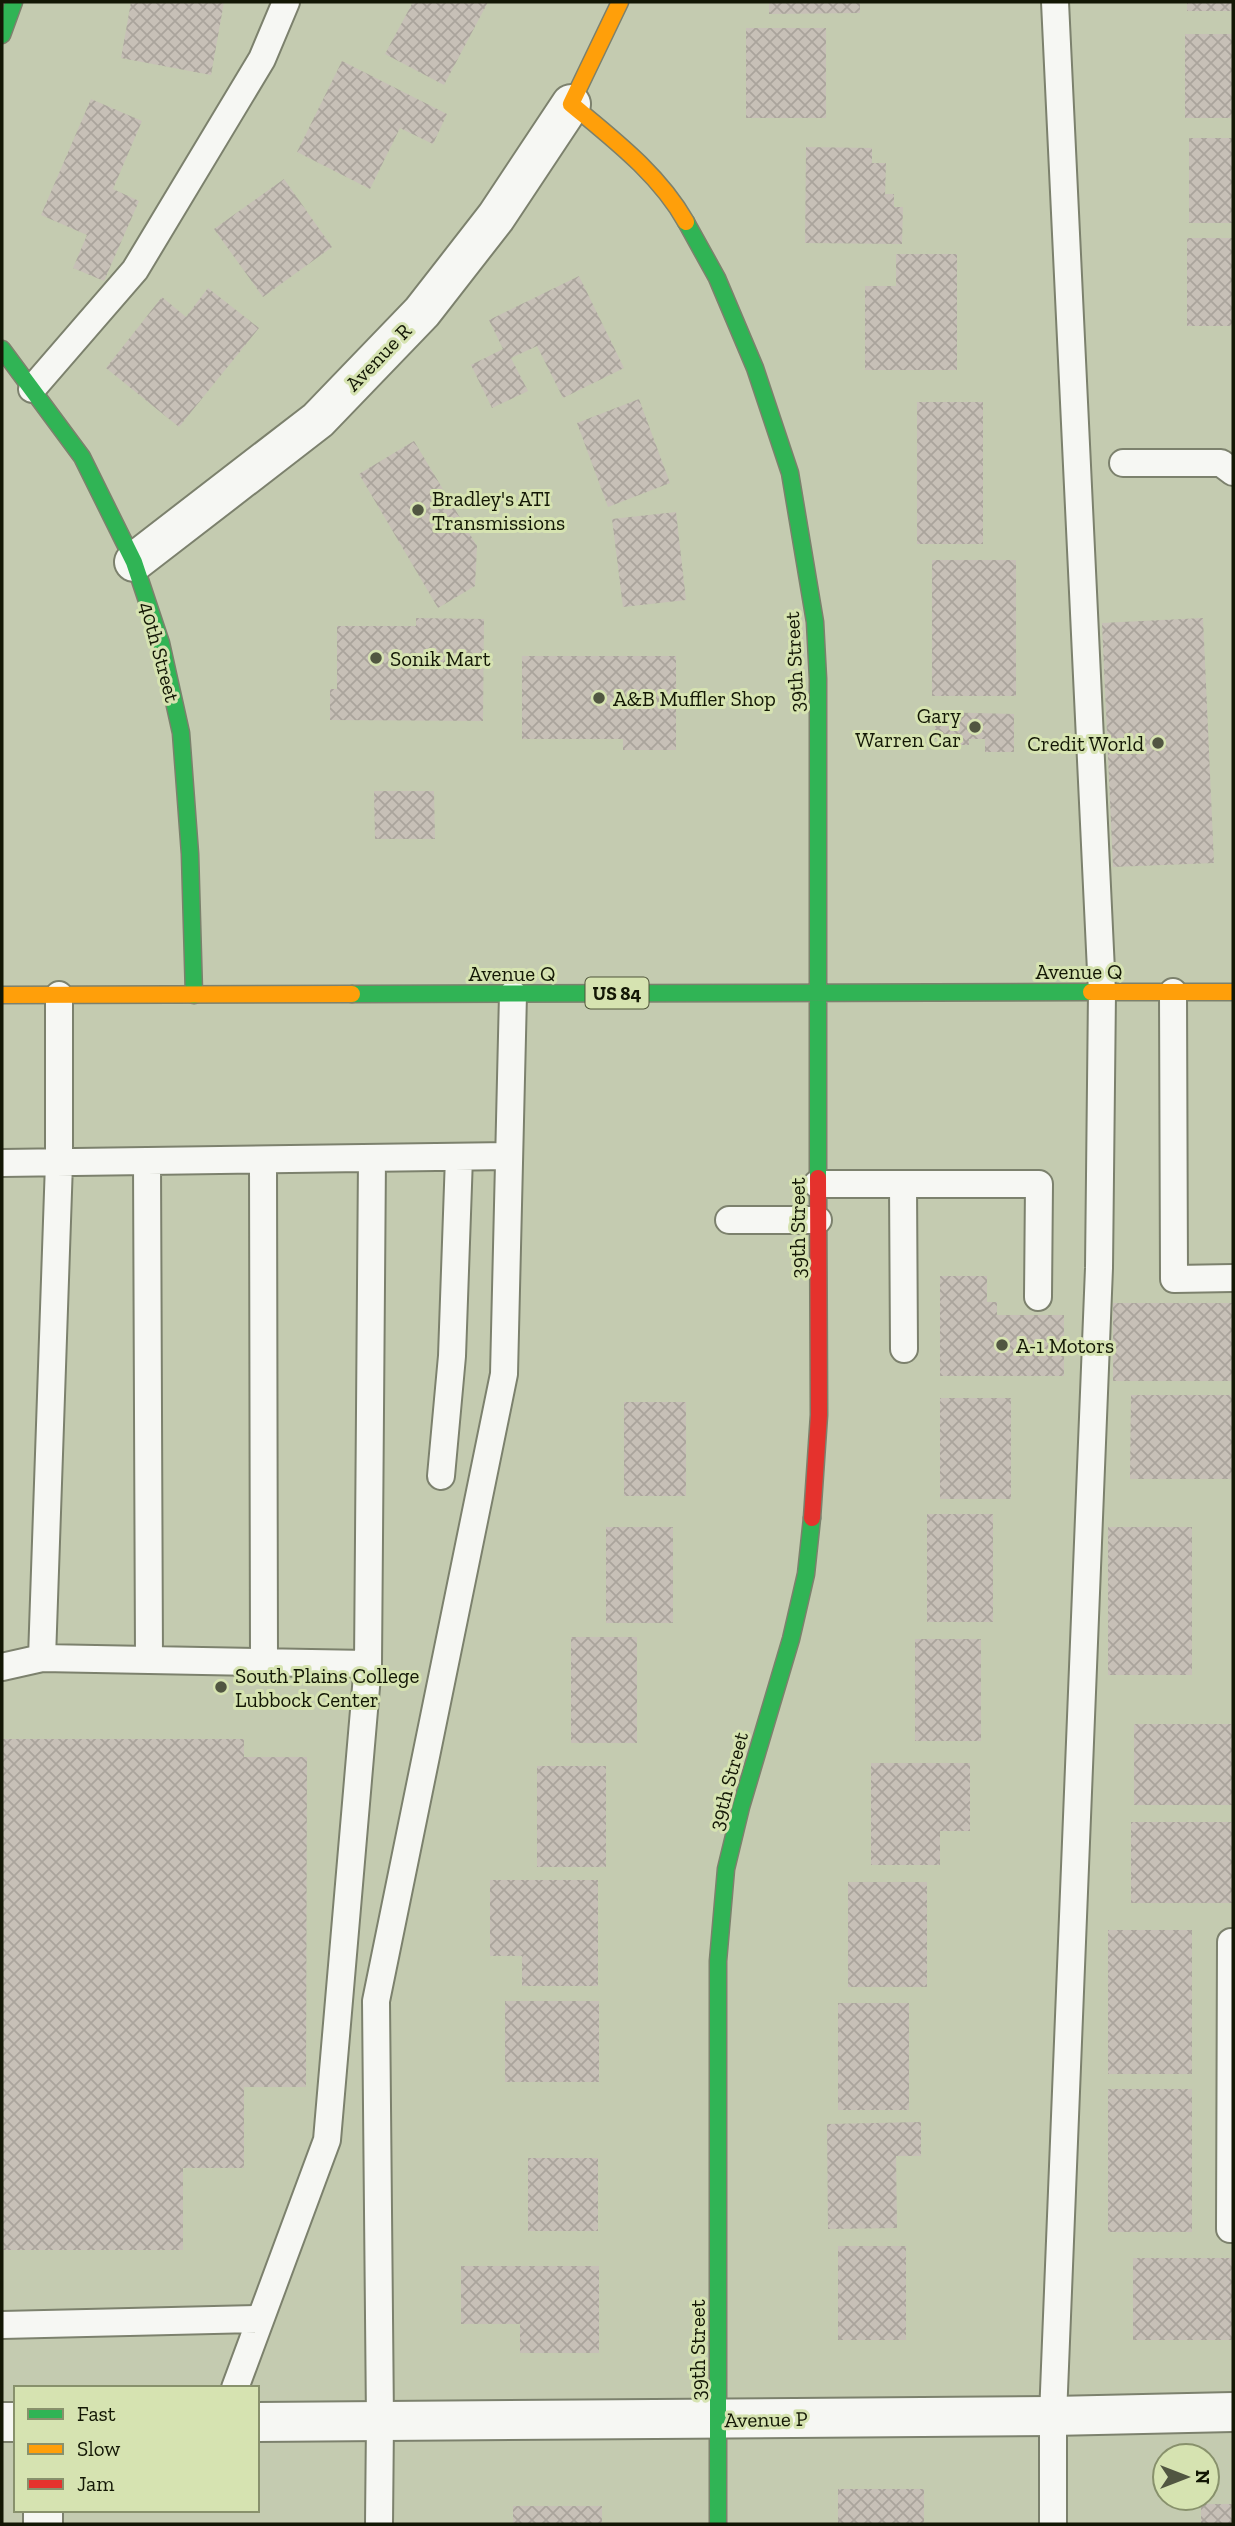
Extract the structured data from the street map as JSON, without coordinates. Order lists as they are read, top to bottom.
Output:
{
  "streets": {
    "main road": [
      "40th Street",
      "39th Street",
      "Avenue Q",
      "US 84"
    ],
    "street": ["Avenue R", "Avenue P"]
  },
  "crossings": [
    ["Avenue R", "40th Street"],
    ["Avenue R", "39th Street"],
    ["40th Street", "Avenue Q"],
    ["39th Street", "Avenue Q"],
    ["39th Street", "Avenue P"]
  ],
  "places": [
    "Bradley's ATI Transmissions",
    "Sonik Mart",
    "A&B Muffler Shop",
    "Gary Warren Car",
    "Credit World",
    "A-1 Motors",
    "South Plains College Lubbock Center"
  ],
  "legend": ["Fast", "Slow", "Jam"],
  "north": "right"
}
